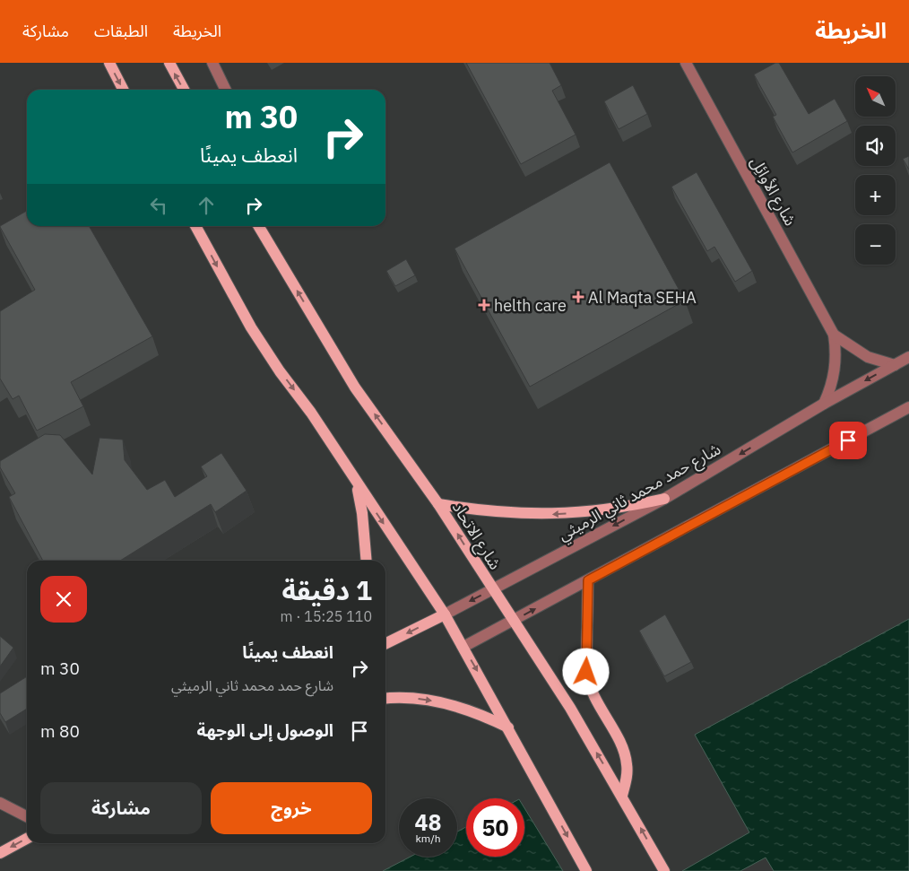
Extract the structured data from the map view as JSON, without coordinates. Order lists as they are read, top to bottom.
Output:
{
  "streets": {
    "main road": ["شارع حمد محمد ثاني الرميثي", "شارع الاتحاد"],
    "street": ["شارع الأوائِل"]
  },
  "crossings": [
    ["شارع الأوائِل", "شارع حمد محمد ثاني الرميثي"],
    ["شارع حمد محمد ثاني الرميثي", "شارع الاتحاد"]
  ],
  "places": {
    "health": ["Al Maqta SEHA", "helth care"]
  },
  "north": "top left",
  "page": {
    "header": "الخريطة",
    "nav": ["الخريطة", "الطبقات", "مشاركة"],
    "map_buttons": ["+", "−"],
    "turn": ["30 m", "انعطف يمينًا"],
    "heading": ["1 دقيقة", "110 m · 15:25"],
    "list": [
      {
        "name": "انعطف يمينًا",
        "note": "شارع حمد محمد ثاني الرميثي",
        "value": "30 m"
      },
      {
        "name": "الوصول إلى الوجهة",
        "value": "80 m"
      }
    ],
    "buttons": ["خروج", "مشاركة"],
    "speed": "48 km/h",
    "limit": "50"
  }
}
